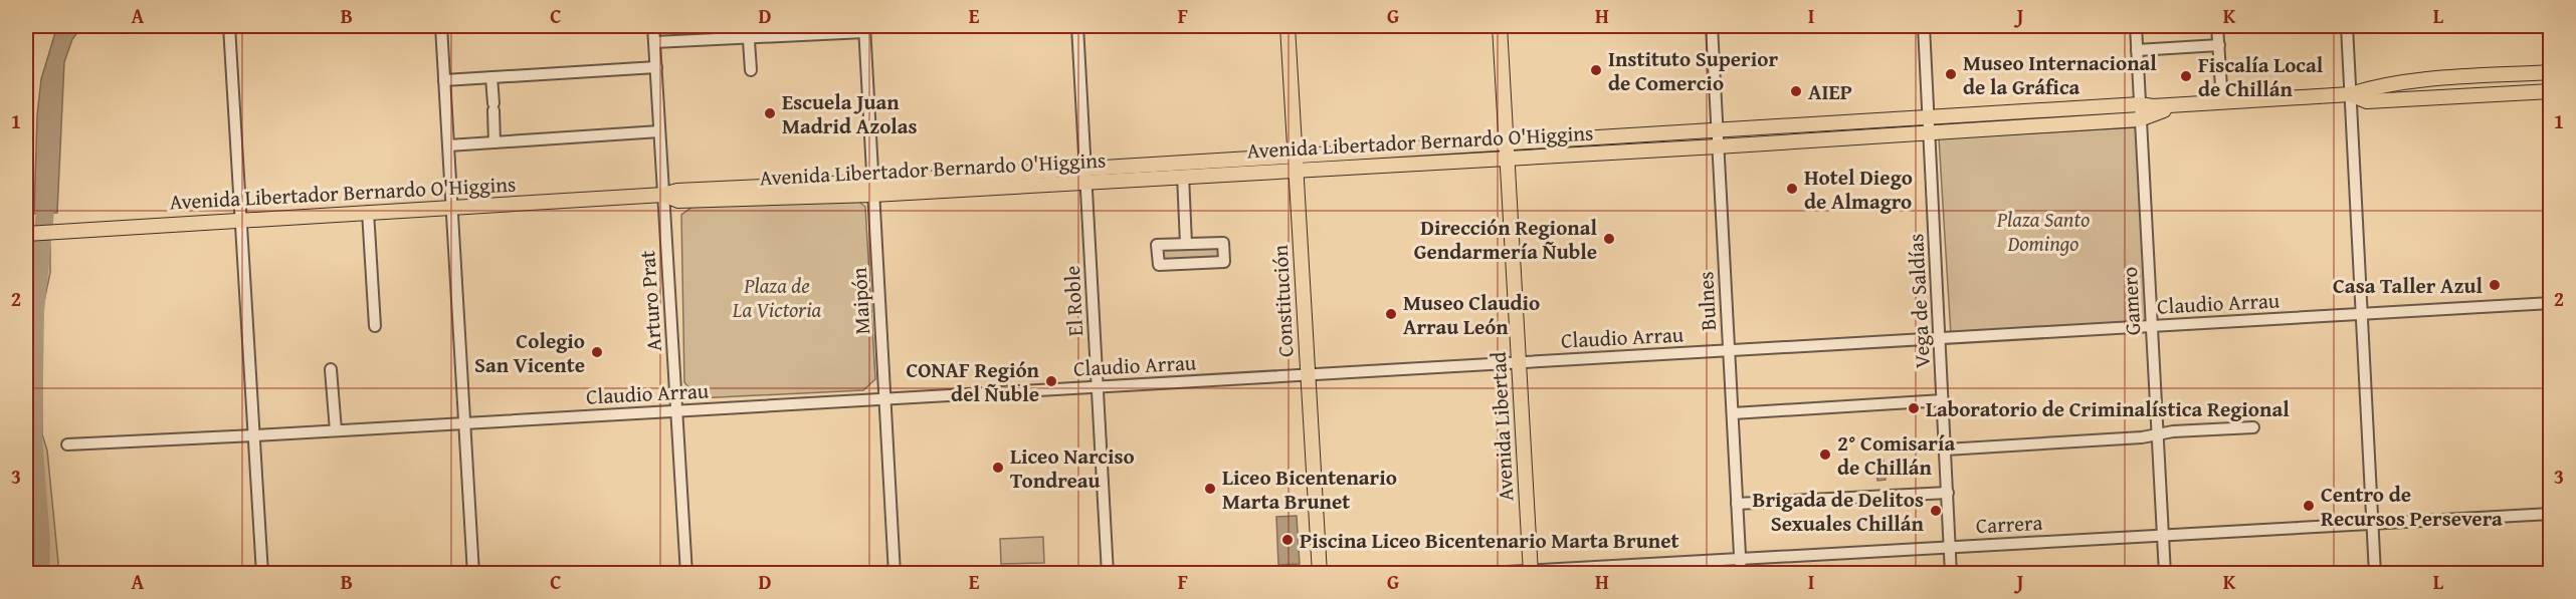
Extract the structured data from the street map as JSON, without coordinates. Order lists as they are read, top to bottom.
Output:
{
  "streets": {
    "main road": ["Avenida Libertador Bernardo O'Higgins", "Constitución", "Avenida Libertad"],
    "street": [
      "Arturo Prat",
      "Maipón",
      "El Roble",
      "Bulnes",
      "Vega de Saldías",
      "Gamero",
      "Claudio Arrau",
      "Carrera"
    ]
  },
  "crossings": [
    ["Avenida Libertador Bernardo O'Higgins", "Arturo Prat"],
    ["Avenida Libertador Bernardo O'Higgins", "Maipón"],
    ["Avenida Libertador Bernardo O'Higgins", "El Roble"],
    ["Avenida Libertador Bernardo O'Higgins", "Constitución"],
    ["Avenida Libertador Bernardo O'Higgins", "Bulnes"],
    ["Avenida Libertador Bernardo O'Higgins", "Vega de Saldías"],
    ["Avenida Libertador Bernardo O'Higgins", "Gamero"],
    ["Avenida Libertador Bernardo O'Higgins", "Avenida Libertad"],
    ["Arturo Prat", "Claudio Arrau"],
    ["Maipón", "Claudio Arrau"],
    ["El Roble", "Claudio Arrau"],
    ["Constitución", "Claudio Arrau"],
    ["Bulnes", "Claudio Arrau"],
    ["Bulnes", "Carrera"],
    ["Vega de Saldías", "Claudio Arrau"],
    ["Vega de Saldías", "Carrera"],
    ["Gamero", "Claudio Arrau"],
    ["Gamero", "Carrera"],
    ["Claudio Arrau", "Avenida Libertad"],
    ["Avenida Libertad", "Carrera"]
  ],
  "parks": ["Plaza Santo Domingo", "Plaza de La Victoria"],
  "places": [
    "Instituto Superior de Comercio",
    "Museo Internacional de la Gráfica",
    "Fiscalía Local de Chillán",
    "AIEP",
    "Escuela Juan Madrid Azolas",
    "Hotel Diego de Almagro",
    "Dirección Regional Gendarmería Ñuble",
    "Casa Taller Azul",
    "Museo Claudio Arrau León",
    "Colegio San Vicente",
    "CONAF Región del Ñuble",
    "Laboratorio de Criminalística Regional",
    "2° Comisaría de Chillán",
    "Liceo Narciso Tondreau",
    "Liceo Bicentenario Marta Brunet",
    "Centro de Recursos Persevera",
    "Brigada de Delitos Sexuales Chillán",
    "Piscina Liceo Bicentenario Marta Brunet"
  ],
  "grid": {
    "columns": [
      "A",
      "B",
      "C",
      "D",
      "E",
      "F",
      "G",
      "H",
      "I",
      "J",
      "K",
      "L"
    ],
    "rows": ["1", "2", "3"]
  }
}
